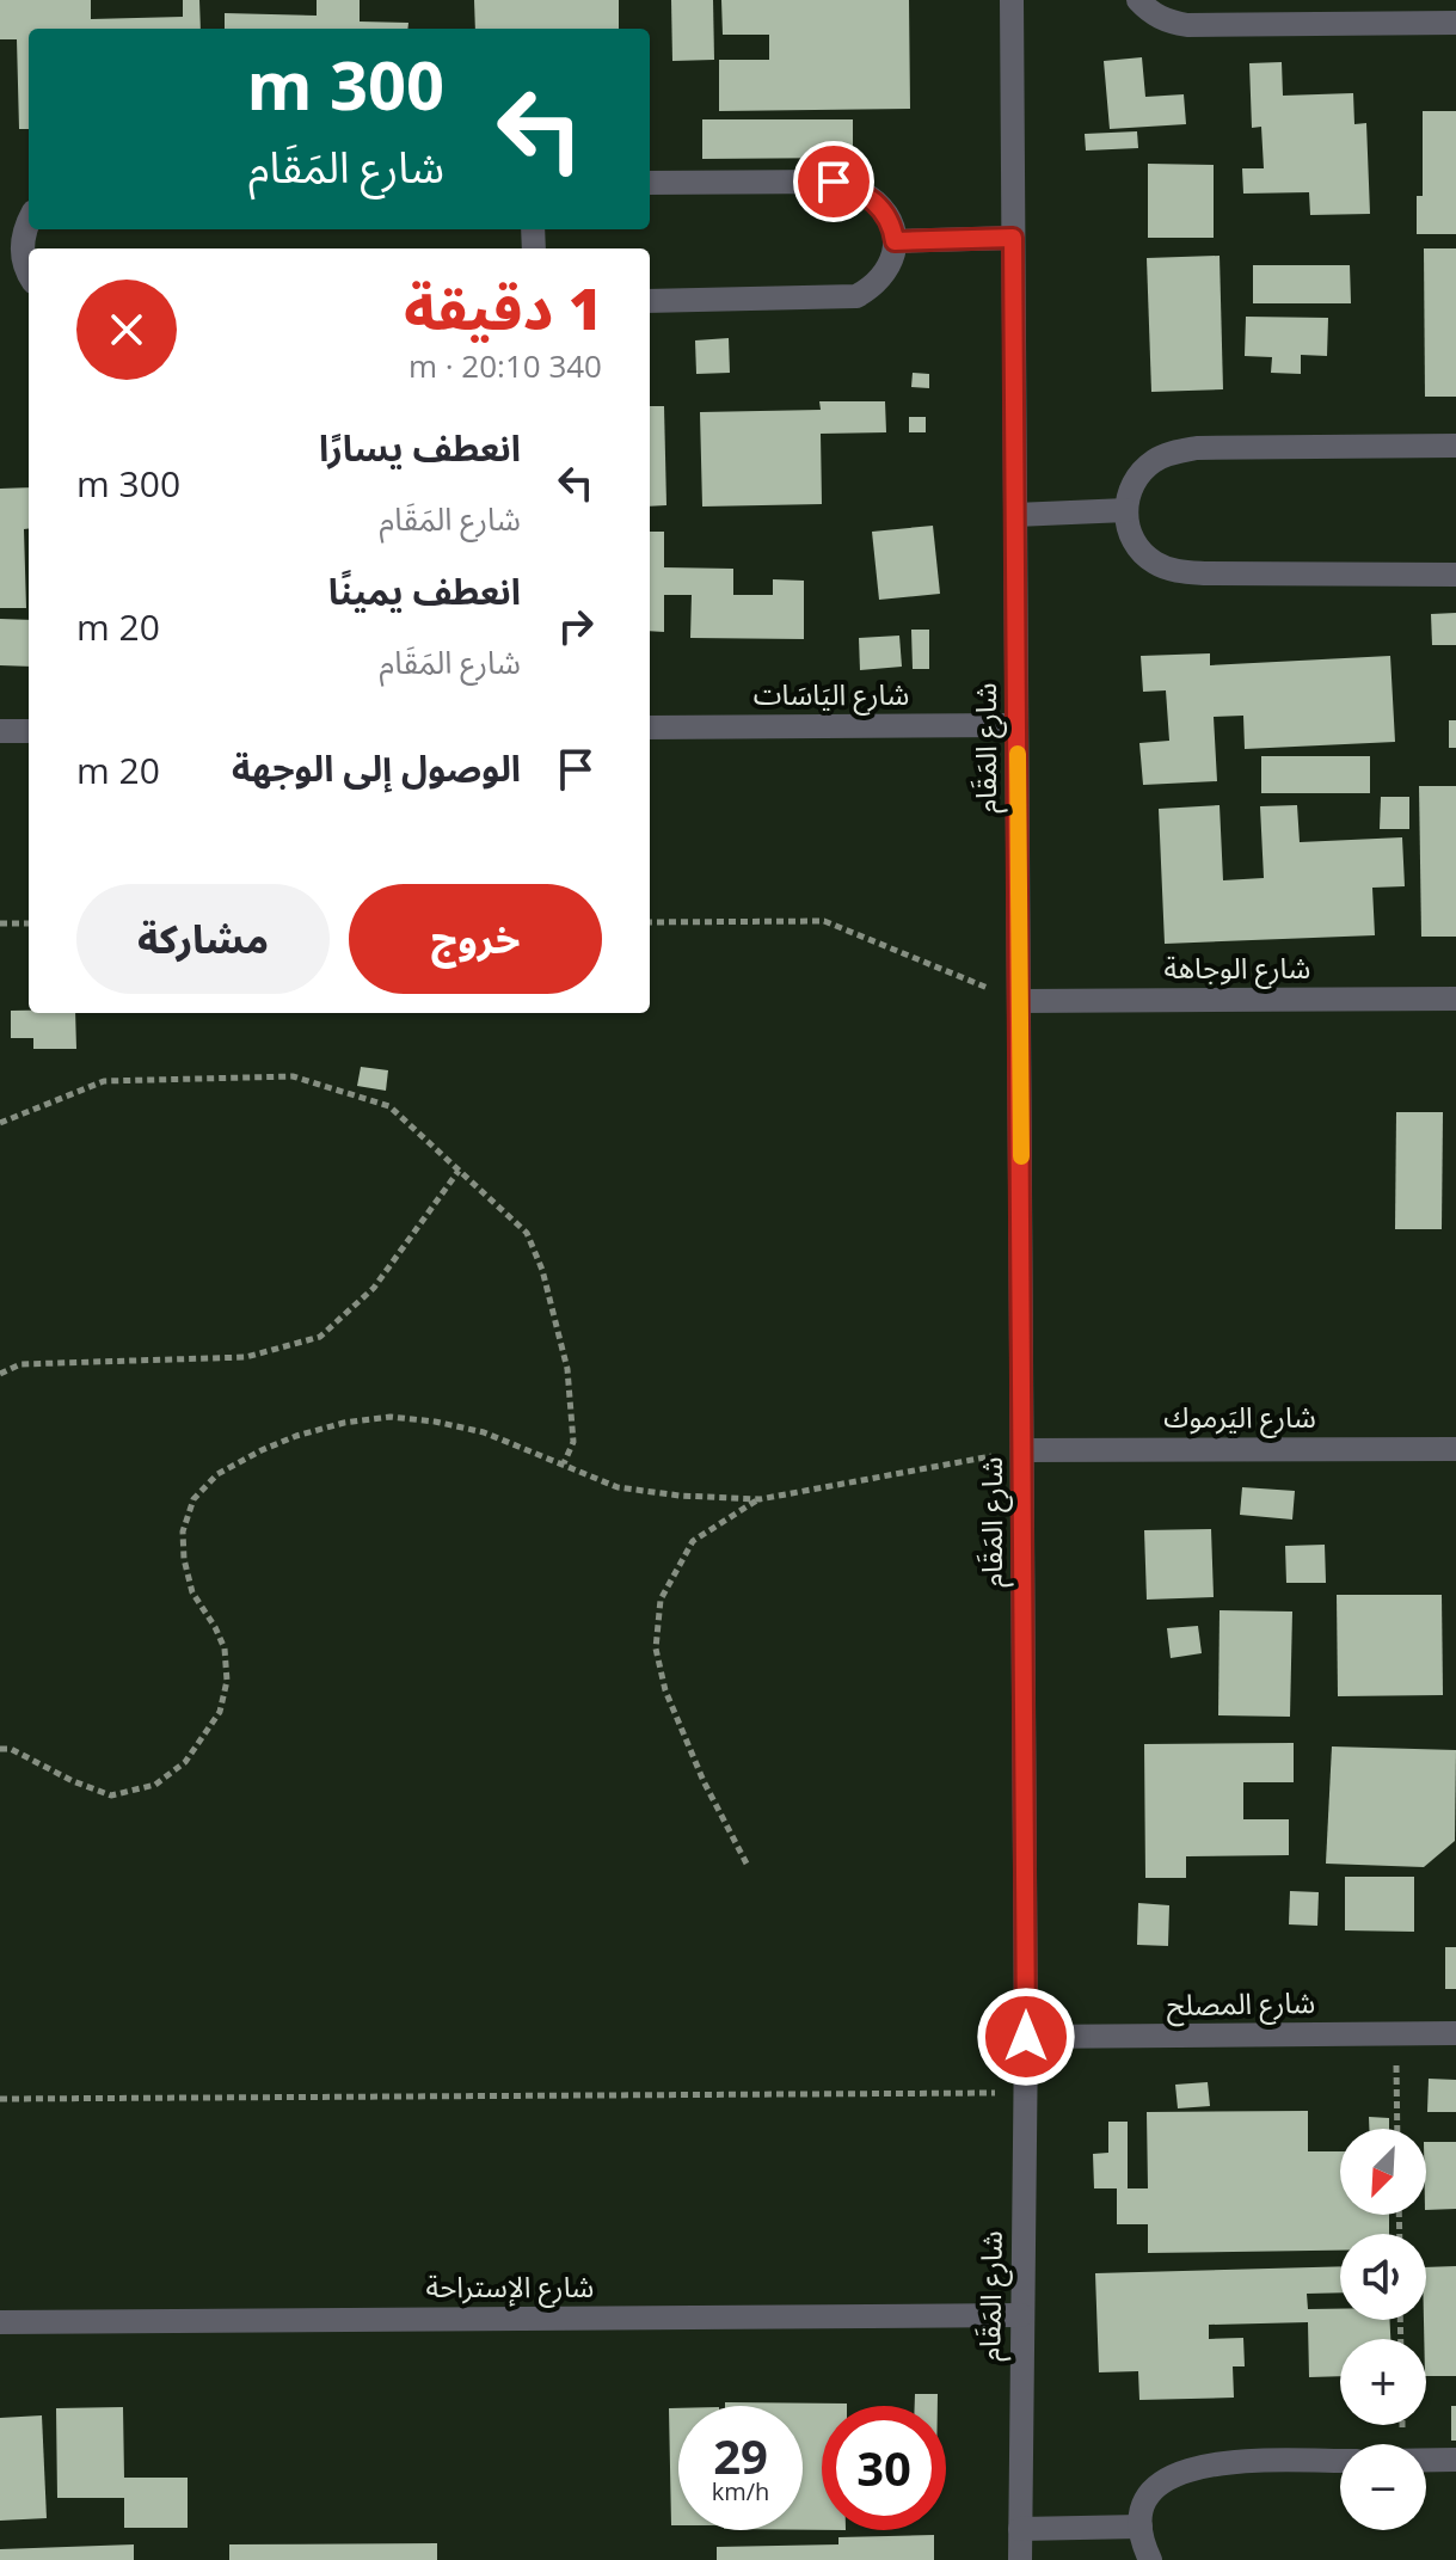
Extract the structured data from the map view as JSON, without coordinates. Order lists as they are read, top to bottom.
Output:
{
  "streets": {
    "street": [
      "شارع اليَاسَات",
      "شارع المَقَام",
      "شارع الوجاهة",
      "شارع اليَرموك",
      "شارع المصلح",
      "شارع الإستراحة"
    ]
  },
  "crossings": [
    ["شارع اليَاسَات", "شارع المَقَام"],
    ["شارع المَقَام", "شارع الوجاهة"],
    ["شارع المَقَام", "شارع اليَرموك"],
    ["شارع المَقَام", "شارع المصلح"],
    ["شارع المَقَام", "شارع الإستراحة"]
  ],
  "north": "bottom left",
  "page": {
    "turn": ["300 m", "شارع المَقَام"],
    "heading": ["1 دقيقة", "340 m · 20:10"],
    "list": [
      {
        "name": "انعطف يسارًا",
        "note": "شارع المَقَام",
        "value": "300 m"
      },
      {
        "name": "انعطف يمينًا",
        "note": "شارع المَقَام",
        "value": "20 m"
      },
      {
        "name": "الوصول إلى الوجهة",
        "value": "20 m"
      }
    ],
    "buttons": ["خروج", "مشاركة"],
    "map_buttons": ["+", "−"],
    "speed": "29 km/h",
    "limit": "30"
  }
}
